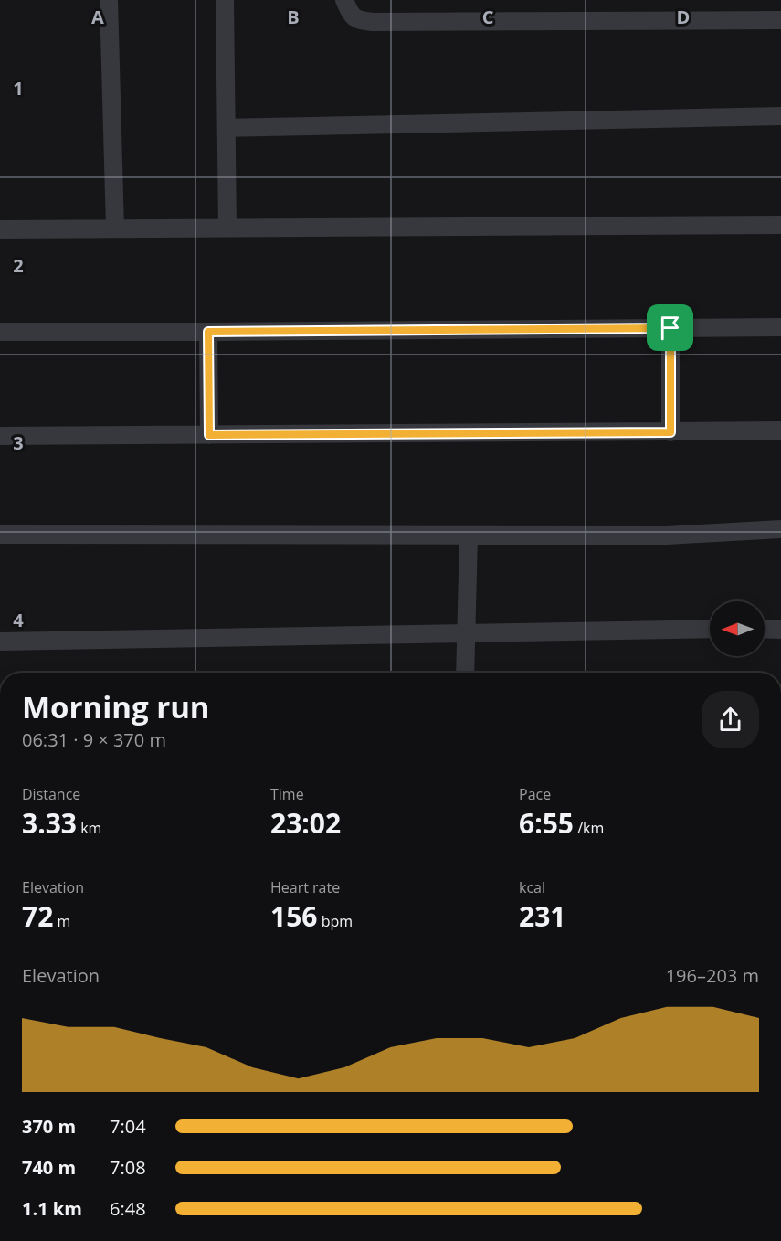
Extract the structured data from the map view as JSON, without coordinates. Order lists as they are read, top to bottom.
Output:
{
  "north": "left",
  "page": {
    "heading": ["Morning run", "06:31 · 9 × 370 m"],
    "stats": [
      ["Distance", "3.33 km"],
      ["Time", "23:02"],
      ["Pace", "6:55 /km"],
      ["Elevation", "72 m"],
      ["Heart rate", "156 bpm"],
      ["kcal", "231"]
    ],
    "chart": ["Elevation", "196–203 m"],
    "list": [
      {
        "name": "370 m",
        "note": "7:04"
      },
      {
        "name": "740 m",
        "note": "7:08"
      },
      {
        "name": "1.1 km",
        "note": "6:48"
      }
    ]
  },
  "grid": {
    "columns": [
      "A",
      "B",
      "C",
      "D"
    ],
    "rows": [
      "1",
      "2",
      "3",
      "4"
    ]
  }
}
